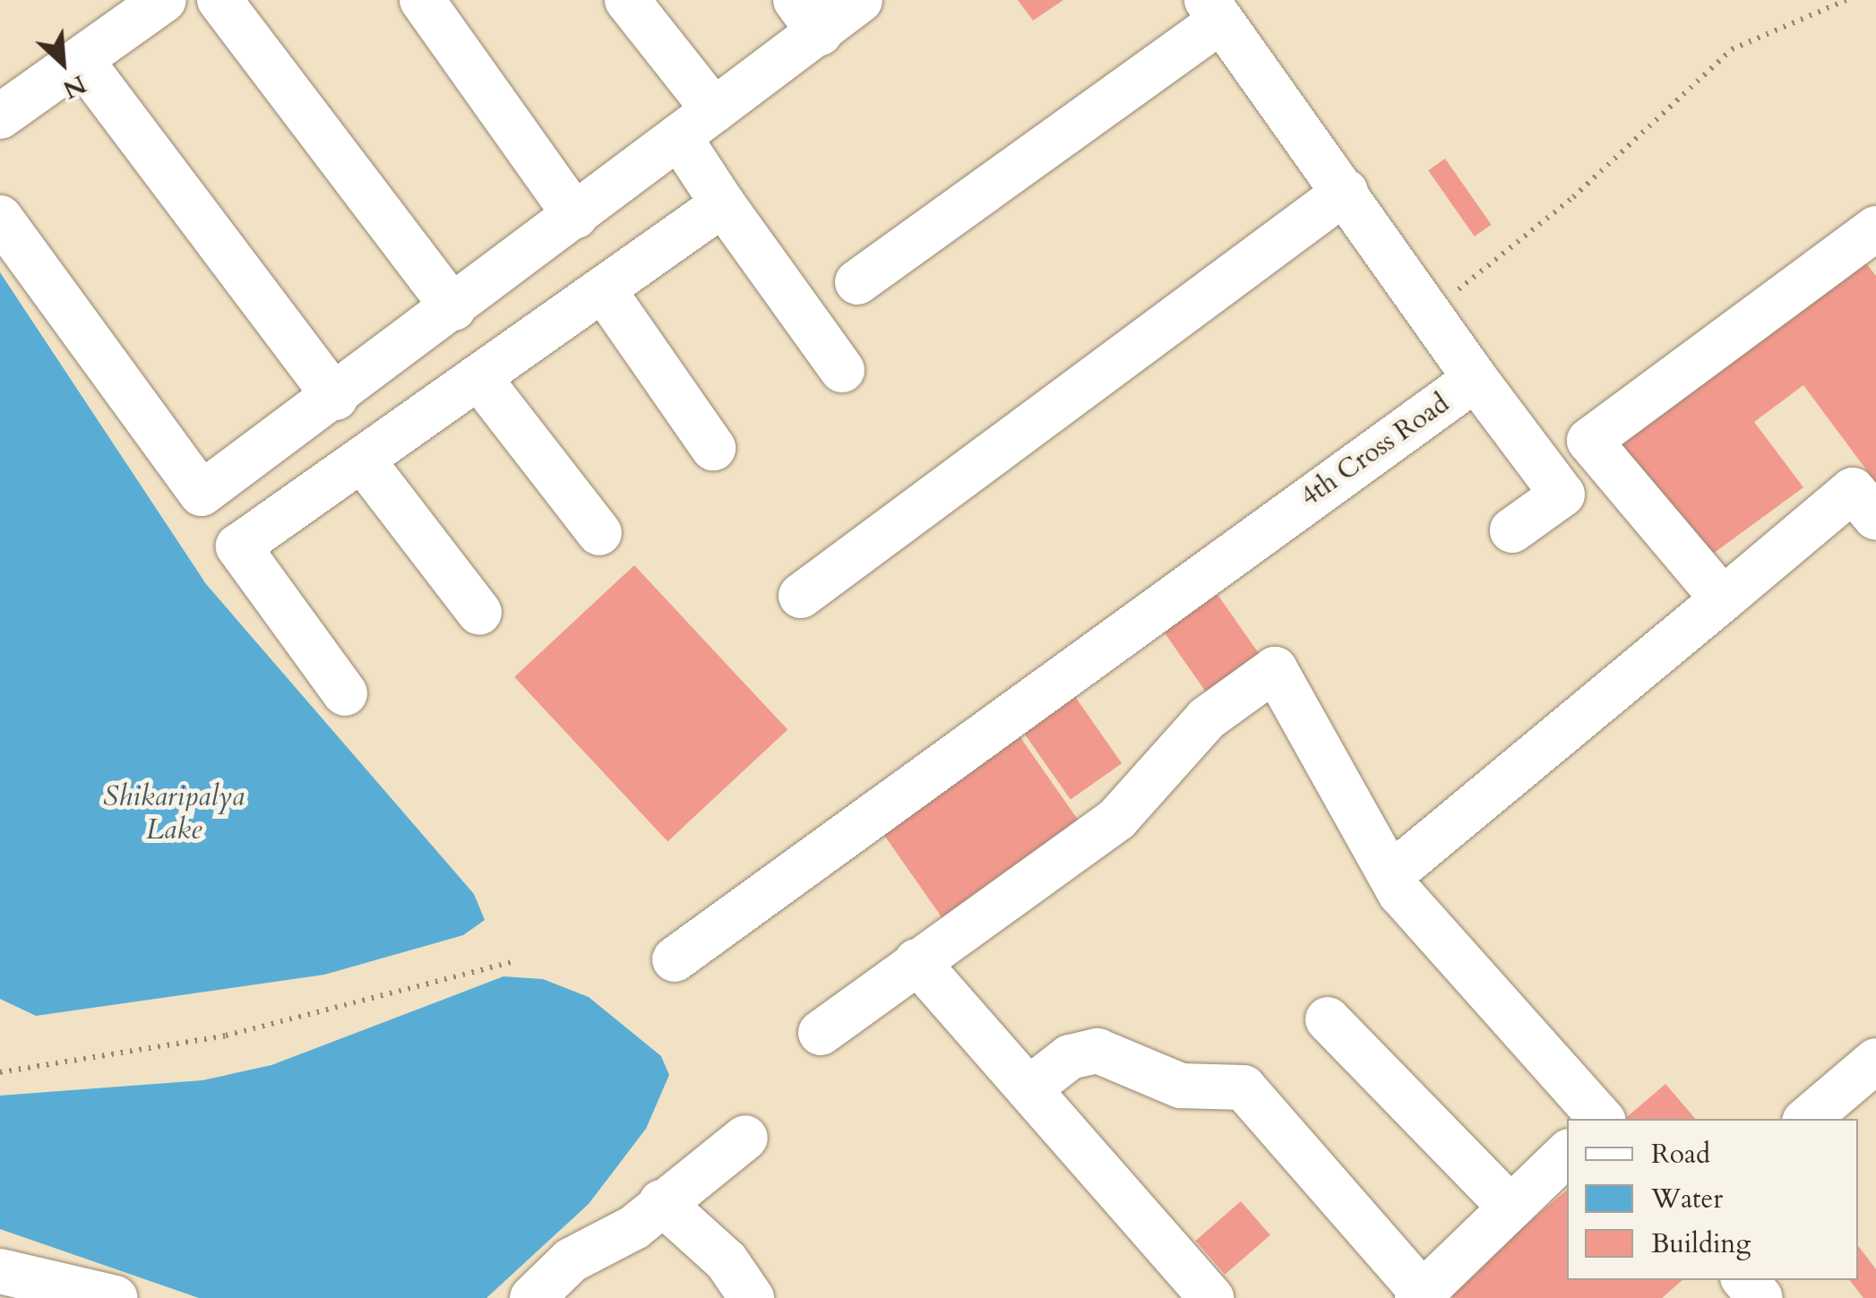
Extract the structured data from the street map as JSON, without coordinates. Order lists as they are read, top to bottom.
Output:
{
  "streets": {
    "street": ["4th Cross Road"]
  },
  "water": ["Shikaripalya Lake"],
  "legend": ["Road", "Water", "Building"],
  "north": "bottom right"
}
